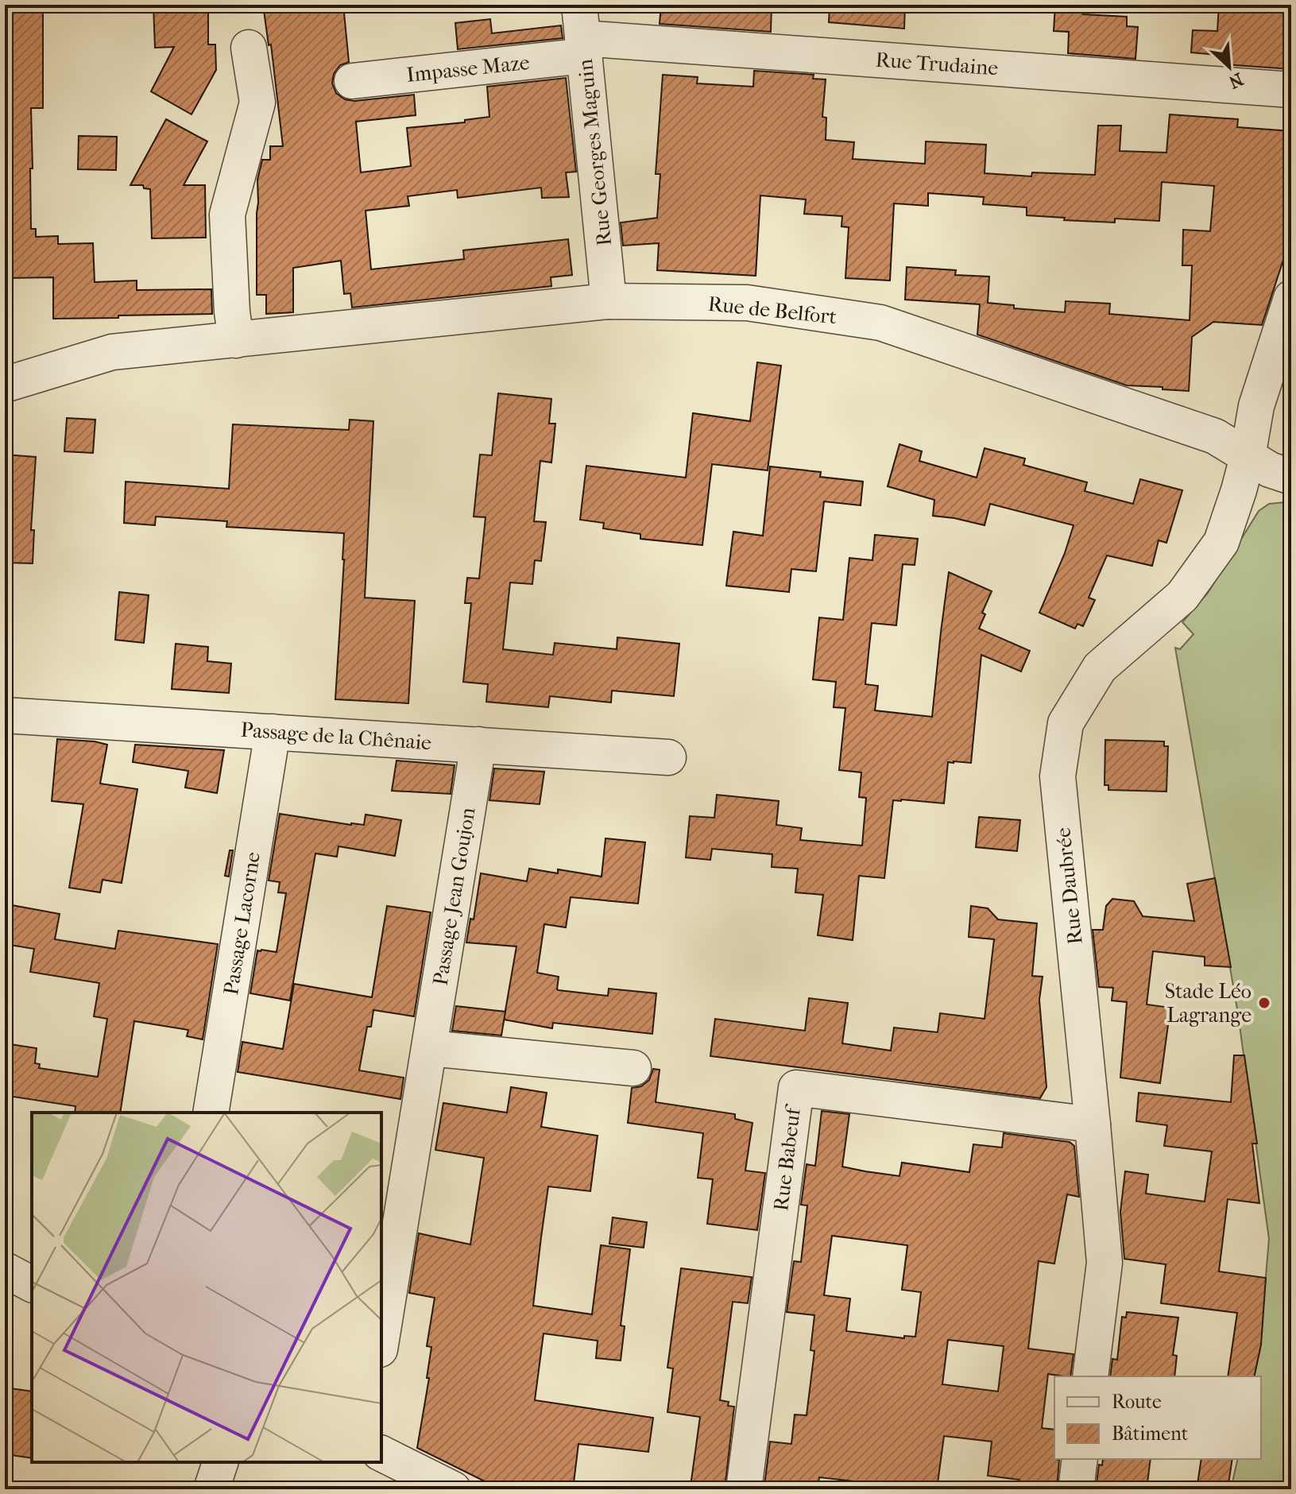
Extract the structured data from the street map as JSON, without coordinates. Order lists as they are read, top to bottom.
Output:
{
  "streets": {
    "street": [
      "Rue Trudaine",
      "Impasse Maze",
      "Rue Georges Maguin",
      "Rue de Belfort",
      "Passage de la Chênaie",
      "Rue Daubrée",
      "Passage Jean Goujon",
      "Passage Lacorne",
      "Rue Babeuf"
    ]
  },
  "crossings": [
    ["Rue Trudaine", "Impasse Maze"],
    ["Rue Trudaine", "Rue Georges Maguin"],
    ["Impasse Maze", "Rue Georges Maguin"],
    ["Rue Georges Maguin", "Rue de Belfort"],
    ["Rue de Belfort", "Rue Daubrée"],
    ["Passage de la Chênaie", "Passage Jean Goujon"],
    ["Passage de la Chênaie", "Passage Lacorne"],
    ["Rue Daubrée", "Rue Babeuf"]
  ],
  "places": ["Stade Léo Lagrange"],
  "legend": ["Route", "Bâtiment"],
  "north": "bottom right"
}
